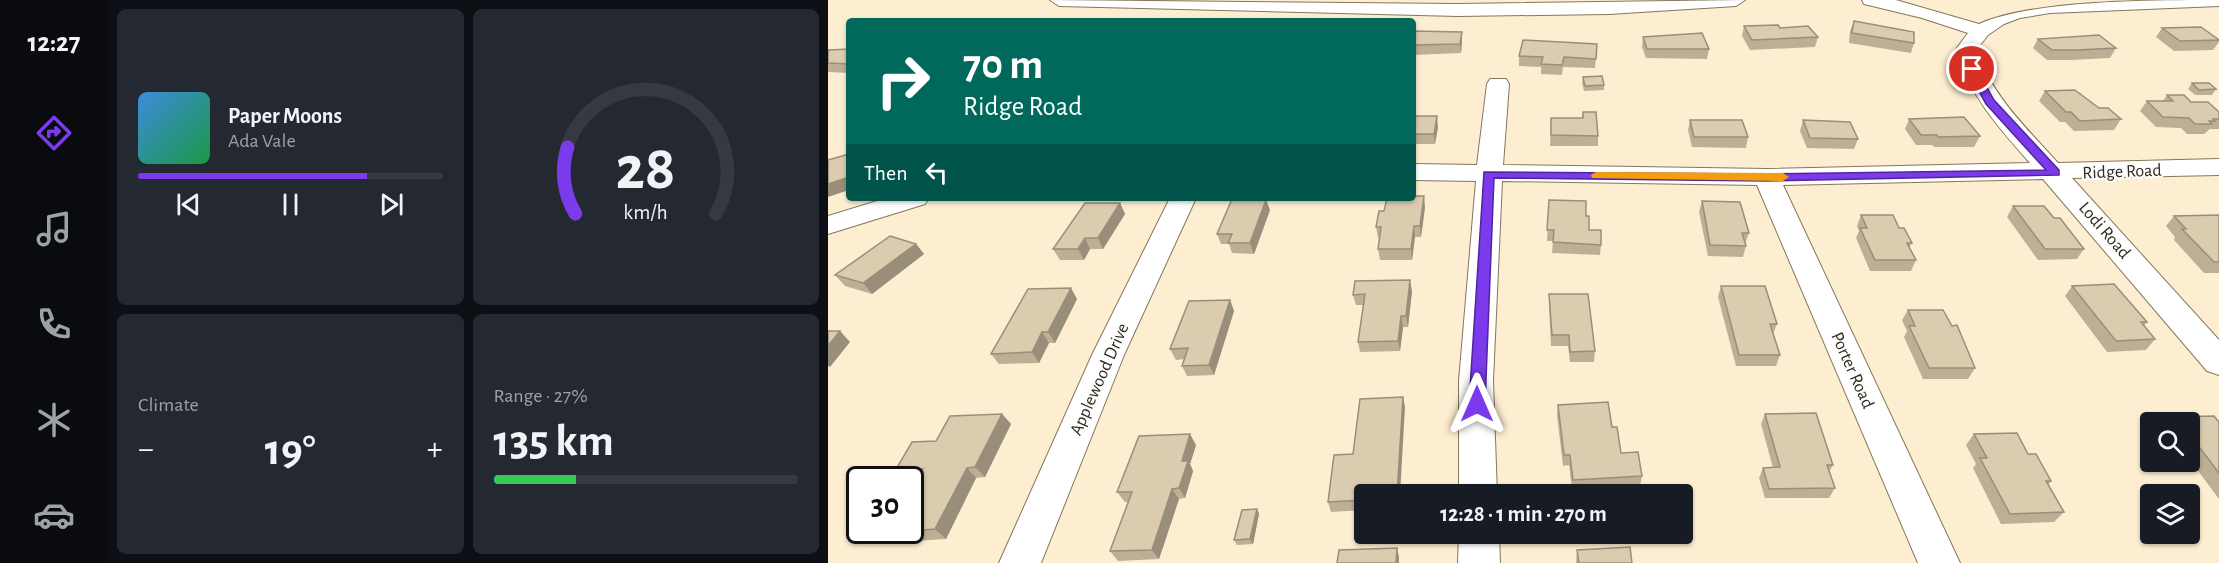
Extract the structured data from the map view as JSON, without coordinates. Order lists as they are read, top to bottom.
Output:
{
  "streets": {
    "street": [
      "Ridge Road",
      "Lodi Road",
      "Porter Road",
      "Applewood Drive"
    ]
  },
  "crossings": [
    ["Ridge Road", "Lodi Road"],
    ["Ridge Road", "Porter Road"]
  ],
  "page": {
    "tabs": "12:27",
    "turn": ["70 m", "Ridge Road"],
    "song": ["Paper Moons", "Ada Vale"],
    "then": "Then",
    "tile": [
      "Climate",
      ["Range · 27%", "135 km"]
    ],
    "heat": ["−", "19°", "+"],
    "limit": "30",
    "trip": "12:28 · 1 min · 270 m",
    "gauge": ["28", "km/h"]
  }
}
